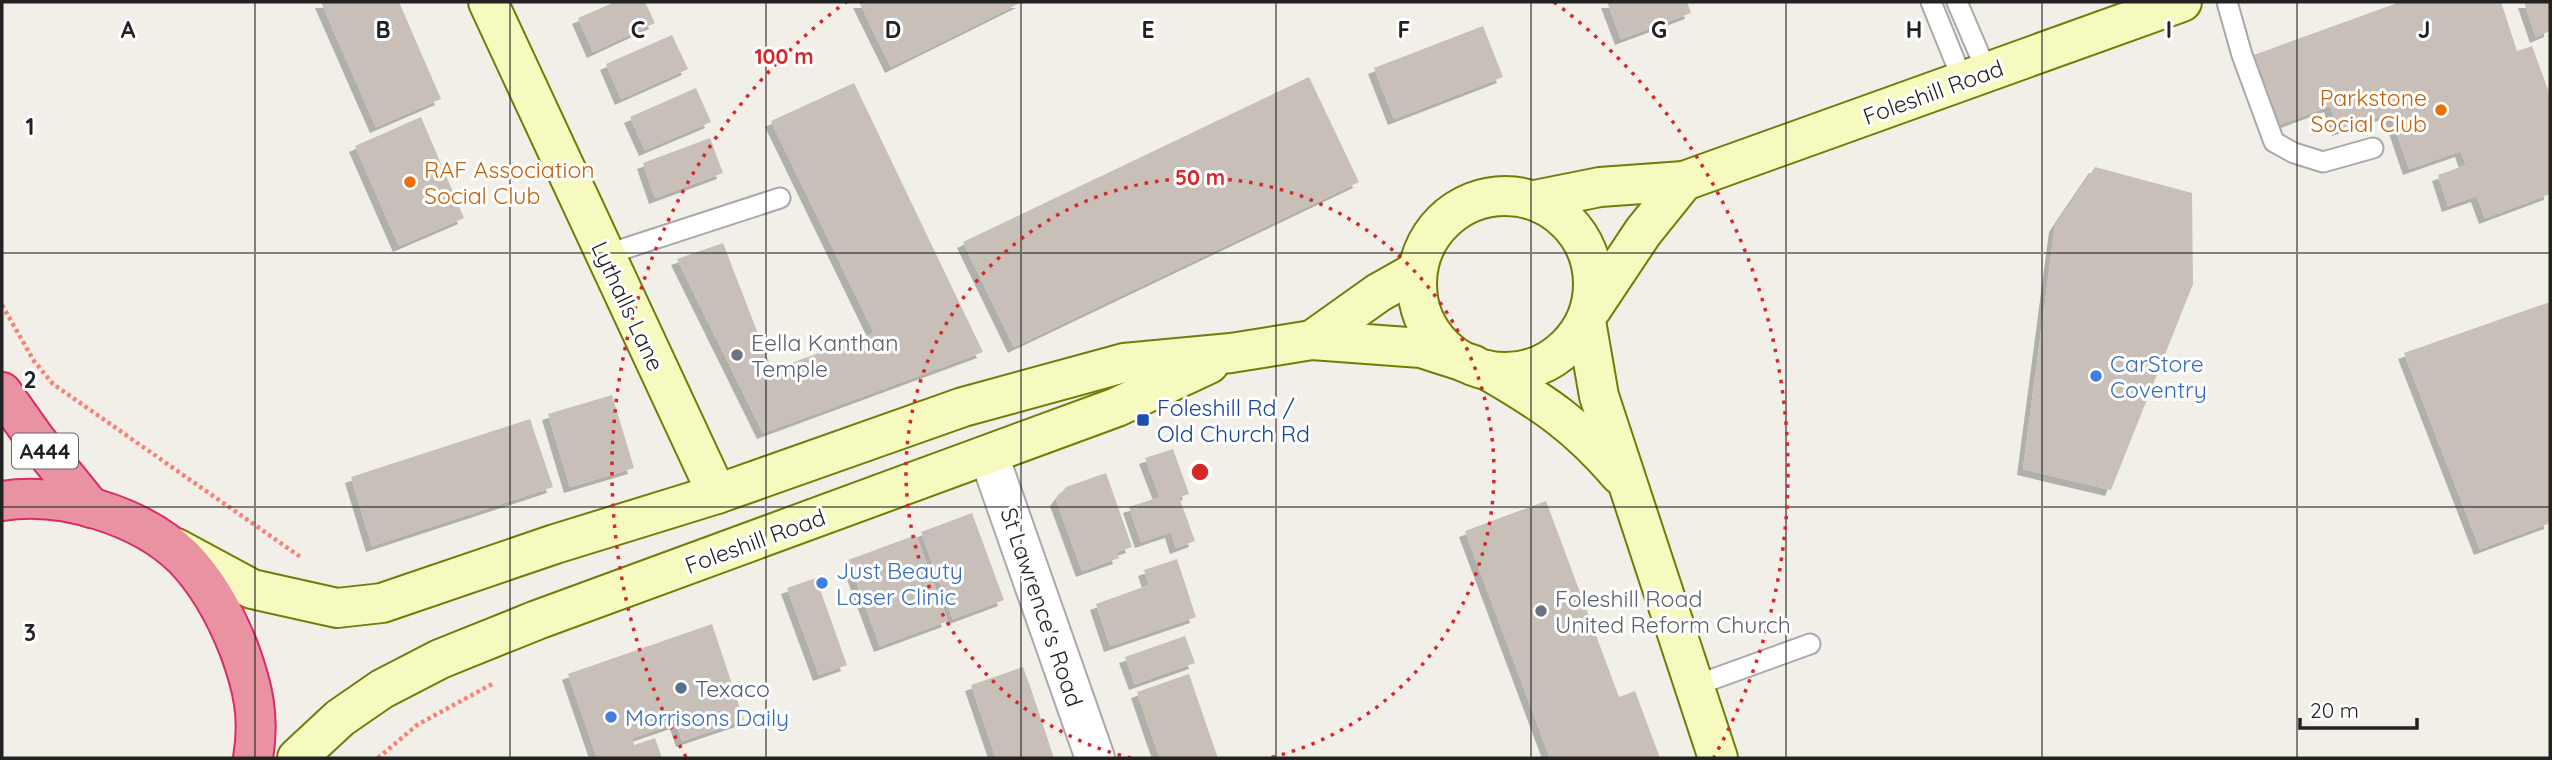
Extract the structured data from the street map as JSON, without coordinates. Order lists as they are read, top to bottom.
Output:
{
  "streets": {
    "highway": ["A444"],
    "main road": ["Foleshill Road", "Lythalls Lane"],
    "street": ["St Lawrence's Road"]
  },
  "crossings": [
    ["Foleshill Road", "Lythalls Lane"],
    ["Foleshill Road", "St Lawrence's Road"]
  ],
  "places": {
    "other": [
      "Parkstone Social Club",
      "RAF Association Social Club",
      "Eella Kanthan Temple",
      "CarStore Coventry",
      "Just Beauty Laser Clinic",
      "Foleshill Road United Reform Church",
      "Texaco",
      "Morrisons Daily"
    ],
    "transit": ["Foleshill Rd / Old Church Rd"]
  },
  "scale_bar": "20 m",
  "grid": {
    "columns": [
      "A",
      "B",
      "C",
      "D",
      "E",
      "F",
      "G",
      "H",
      "I",
      "J"
    ],
    "rows": ["1", "2", "3"]
  },
  "rings": ["100 m", "50 m"]
}
